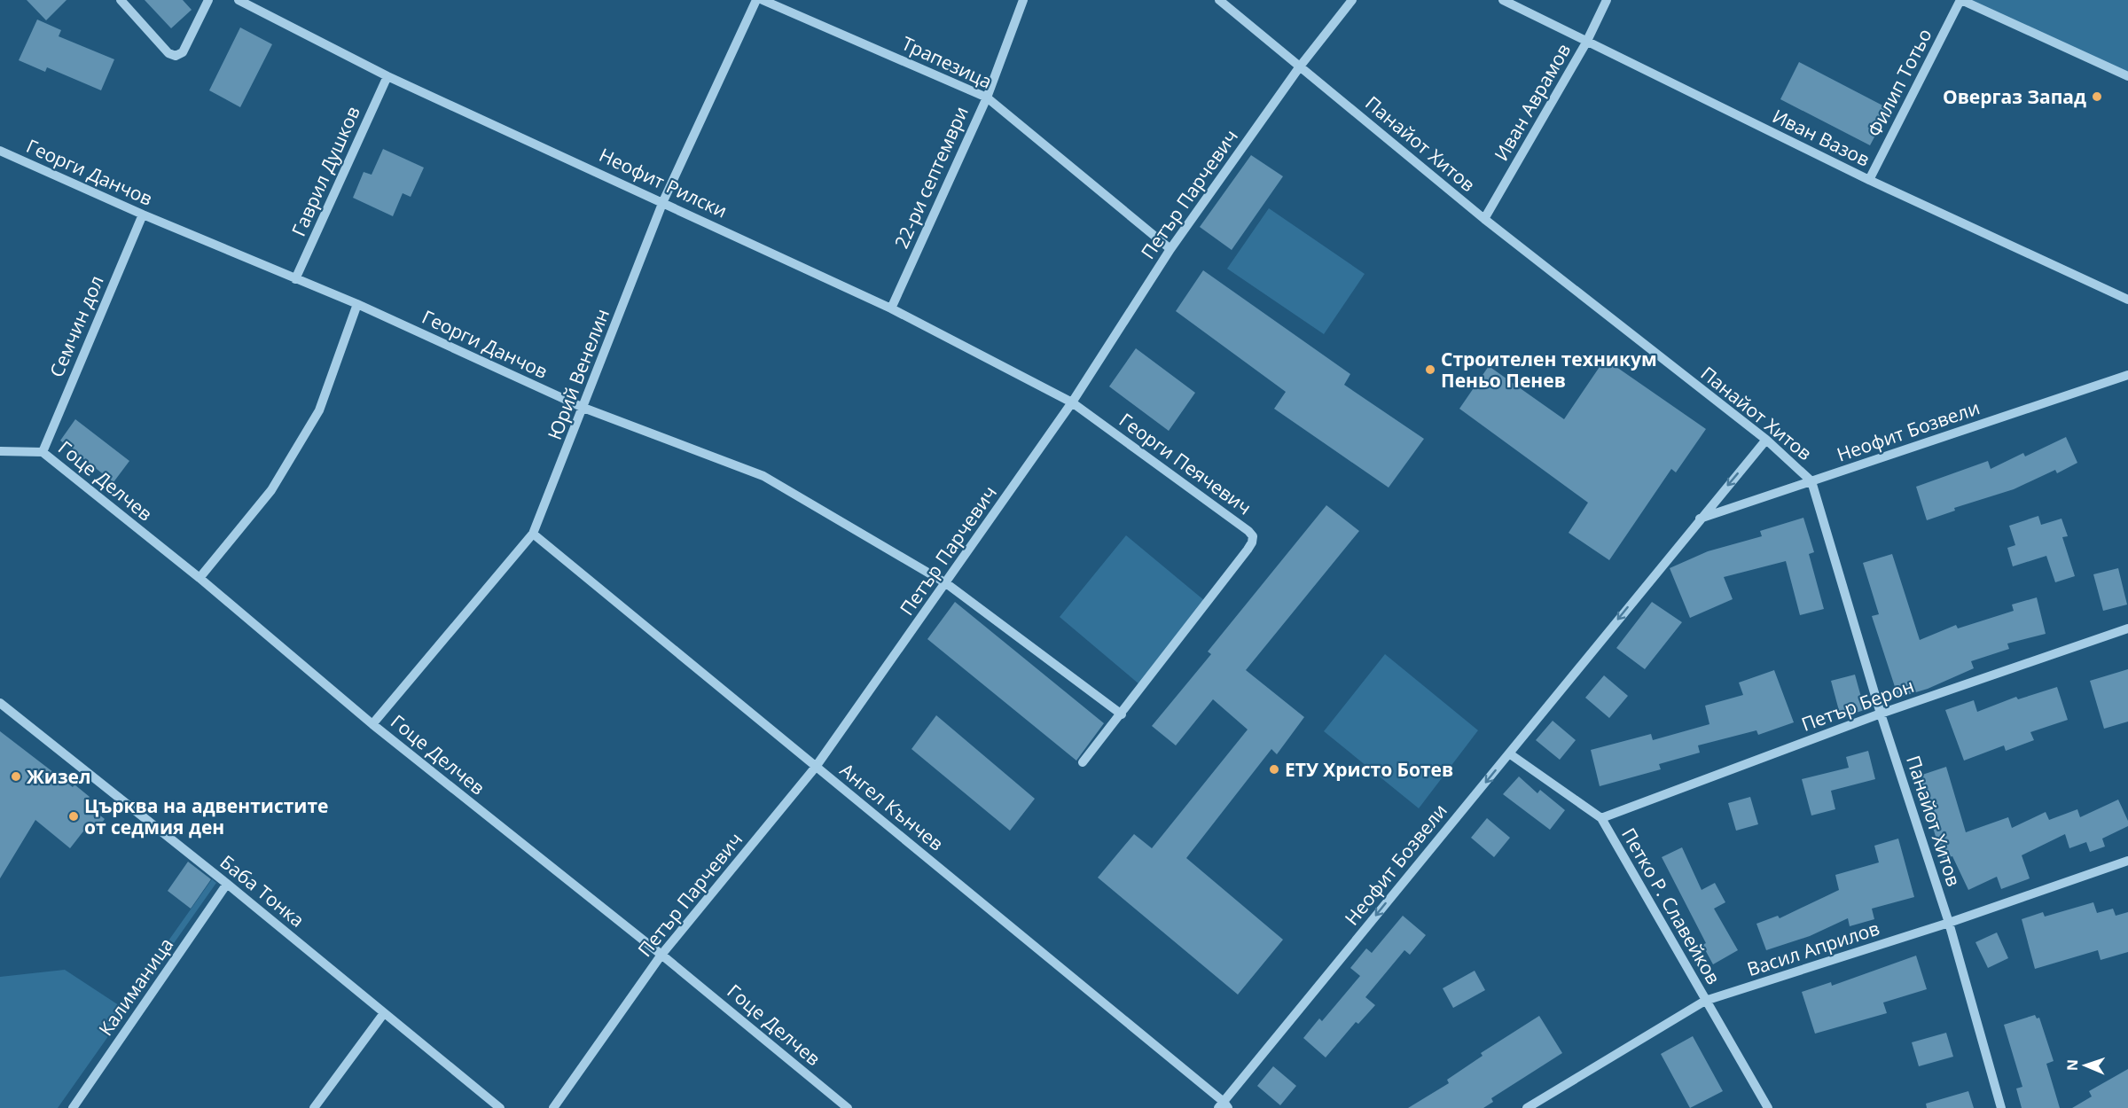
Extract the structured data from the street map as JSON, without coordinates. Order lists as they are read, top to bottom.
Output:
{
  "streets": {
    "street": [
      "Трапезица",
      "Филип Тотьо",
      "Иван Аврамов",
      "Иван Вазов",
      "Панайот Хитов",
      "Гаврил Душков",
      "Георги Данчов",
      "22-ри септември",
      "Неофит Рилски",
      "Петър Парчевич",
      "Семчин дол",
      "Юрий Венелин",
      "Неофит Бозвели",
      "Георги Пеячевич",
      "Гоце Делчев",
      "Петър Берон",
      "Ангел Кънчев",
      "Баба Тонка",
      "Петко Р. Славейков",
      "Васил Априлов",
      "Калиманица"
    ]
  },
  "crossings": [
    ["Трапезица", "22-ри септември"],
    ["Трапезица", "Петър Парчевич"],
    ["Филип Тотьо", "Иван Вазов"],
    ["Иван Аврамов", "Иван Вазов"],
    ["Иван Аврамов", "Панайот Хитов"],
    ["Панайот Хитов", "Петър Парчевич"],
    ["Панайот Хитов", "Неофит Бозвели"],
    ["Панайот Хитов", "Петър Берон"],
    ["Панайот Хитов", "Васил Априлов"],
    ["Гаврил Душков", "Георги Данчов"],
    ["Гаврил Душков", "Неофит Рилски"],
    ["Георги Данчов", "Петър Парчевич"],
    ["Георги Данчов", "Семчин дол"],
    ["Георги Данчов", "Юрий Венелин"],
    ["22-ри септември", "Неофит Рилски"],
    ["Неофит Рилски", "Петър Парчевич"],
    ["Неофит Рилски", "Юрий Венелин"],
    ["Неофит Рилски", "Георги Пеячевич"],
    ["Петър Парчевич", "Георги Пеячевич"],
    ["Петър Парчевич", "Гоце Делчев"],
    ["Петър Парчевич", "Ангел Кънчев"],
    ["Семчин дол", "Гоце Делчев"],
    ["Юрий Венелин", "Гоце Делчев"],
    ["Юрий Венелин", "Ангел Кънчев"],
    ["Неофит Бозвели", "Ангел Кънчев"],
    ["Неофит Бозвели", "Петко Р. Славейков"],
    ["Петър Берон", "Петко Р. Славейков"],
    ["Баба Тонка", "Калиманица"],
    ["Петко Р. Славейков", "Васил Априлов"]
  ],
  "one_way": ["Неофит Бозвели"],
  "places": [
    "Овергаз Запад",
    "Строителен техникум Пеньо Пенев",
    "ЕТУ Христо Ботев",
    "Жизел",
    "Църква на адвентистите от седмия ден"
  ],
  "north": "left"
}
